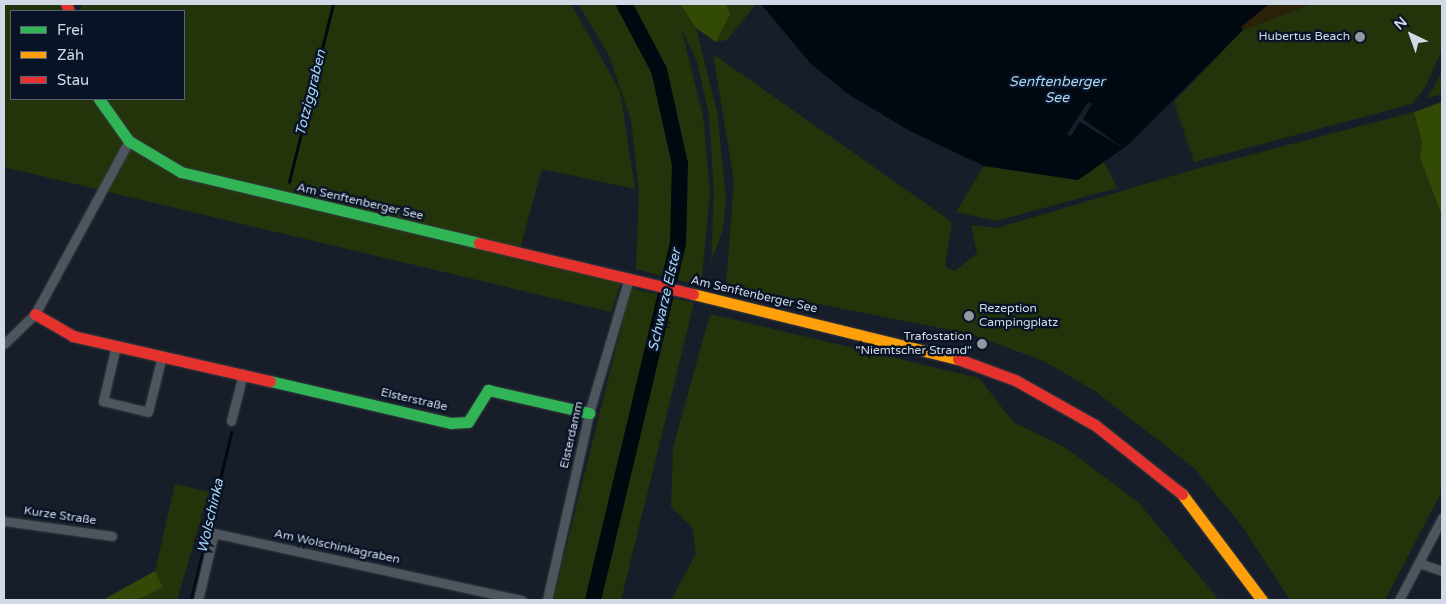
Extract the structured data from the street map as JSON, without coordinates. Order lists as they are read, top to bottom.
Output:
{
  "streets": {
    "street": [
      "Am Senftenberger See",
      "Elsterstraße",
      "Elsterdamm",
      "Kurze Straße",
      "Am Wolschinkagraben"
    ]
  },
  "crossings": [
    ["Am Senftenberger See", "Elsterdamm"],
    ["Elsterstraße", "Elsterdamm"]
  ],
  "water": [
    "Senftenberger See",
    "Totziggraben",
    "Schwarze Elster",
    "Wolschinka"
  ],
  "places": ["Hubertus Beach", "Rezeption Campingplatz", "Trafostation \"Niemtscher Strand\""],
  "legend": ["Frei", "Zäh", "Stau"],
  "north": "top left"
}
